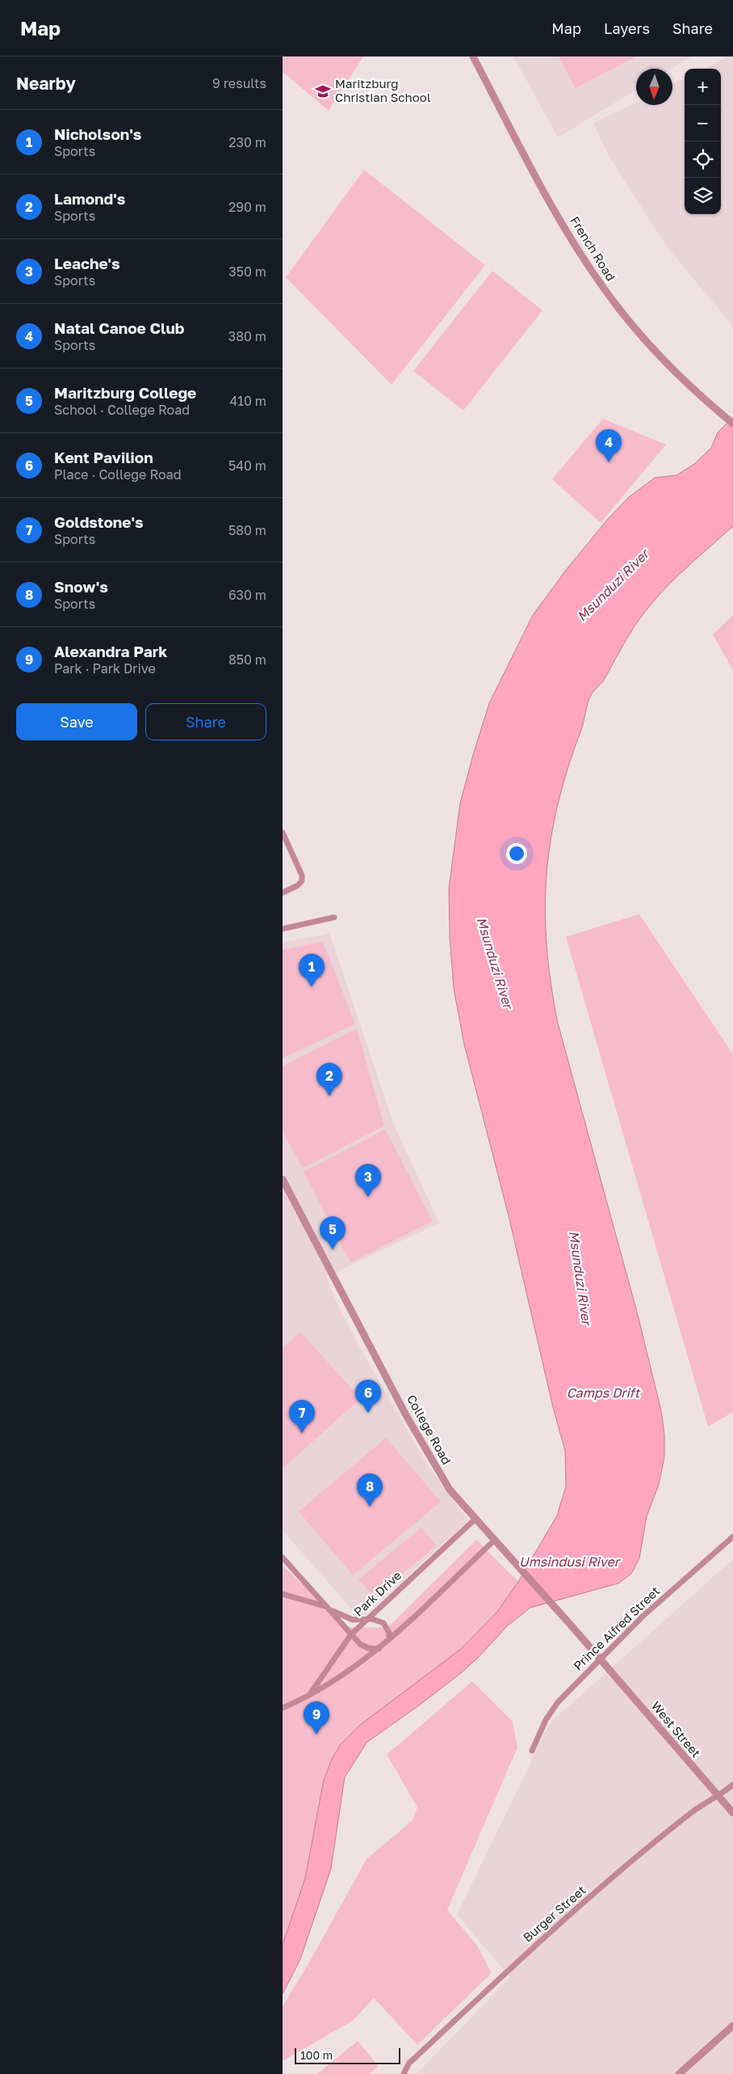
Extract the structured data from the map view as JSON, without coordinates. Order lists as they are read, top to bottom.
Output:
{
  "streets": {
    "street": [
      "French Road",
      "College Road",
      "Park Drive",
      "Prince Alfred Street",
      "West Street",
      "Burger Street"
    ]
  },
  "crossings": [
    ["College Road", "Park Drive"],
    ["College Road", "Prince Alfred Street"],
    ["College Road", "West Street"],
    ["Prince Alfred Street", "West Street"],
    ["West Street", "Burger Street"]
  ],
  "water": ["Msunduzi River", "Camps Drift", "Umsindusi River"],
  "places": {
    "school or university": ["Maritzburg Christian School"]
  },
  "scale_bar": "100 m",
  "north": "bottom",
  "page": {
    "header": "Map",
    "nav": ["Map", "Layers", "Share"],
    "heading": ["Nearby", "9 results"],
    "map_buttons": ["+", "−"],
    "list": [
      {
        "mark": "1",
        "name": "Nicholson's",
        "note": "Sports",
        "value": "230 m"
      },
      {
        "mark": "2",
        "name": "Lamond's",
        "note": "Sports",
        "value": "290 m"
      },
      {
        "mark": "3",
        "name": "Leache's",
        "note": "Sports",
        "value": "350 m"
      },
      {
        "mark": "4",
        "name": "Natal Canoe Club",
        "note": "Sports",
        "value": "380 m"
      },
      {
        "mark": "5",
        "name": "Maritzburg College",
        "note": "School · College Road",
        "value": "410 m"
      },
      {
        "mark": "6",
        "name": "Kent Pavilion",
        "note": "Place · College Road",
        "value": "540 m"
      },
      {
        "mark": "7",
        "name": "Goldstone's",
        "note": "Sports",
        "value": "580 m"
      },
      {
        "mark": "8",
        "name": "Snow's",
        "note": "Sports",
        "value": "630 m"
      },
      {
        "mark": "9",
        "name": "Alexandra Park",
        "note": "Park · Park Drive",
        "value": "850 m"
      }
    ],
    "pins": [
      "4",
      "1",
      "2",
      "3",
      "5",
      "6",
      "7",
      "8",
      "9"
    ],
    "buttons": ["Save", "Share"],
    "scale": "100 m"
  }
}
